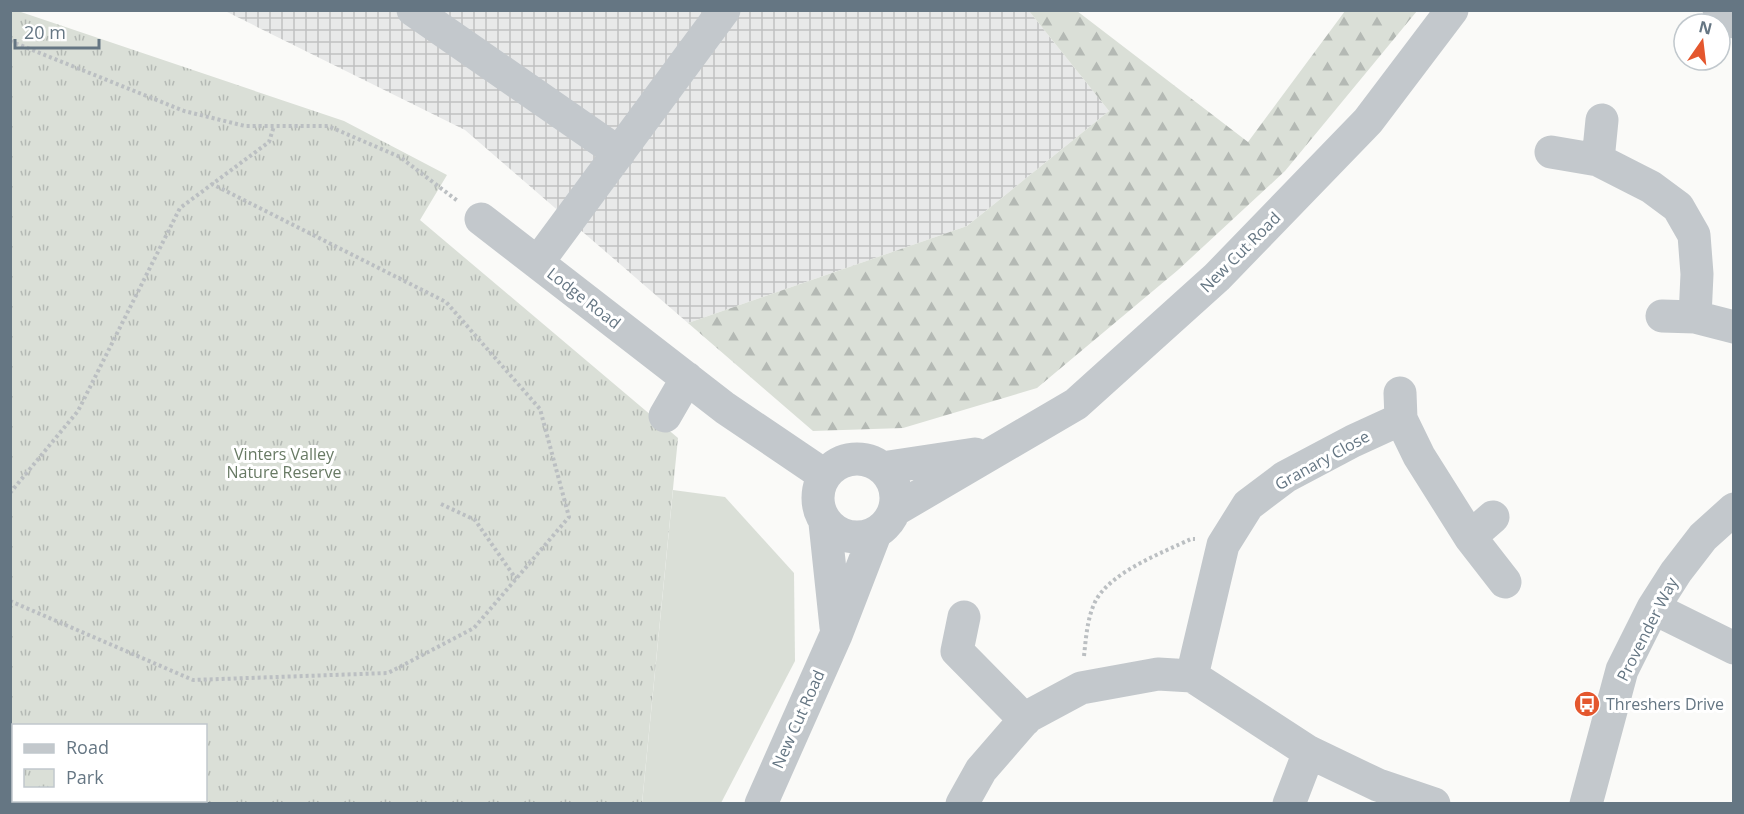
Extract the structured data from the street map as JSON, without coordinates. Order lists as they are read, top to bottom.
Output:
{
  "streets": {
    "street": [
      "New Cut Road",
      "Lodge Road",
      "Granary Close",
      "Provender Way"
    ]
  },
  "crossings": [
    ["New Cut Road", "Lodge Road"]
  ],
  "parks": ["Vinters Valley Nature Reserve"],
  "places": {
    "bus stop": ["Threshers Drive"]
  },
  "legend": ["Road", "Park"],
  "scale_bar": "20 m",
  "north": "top"
}
